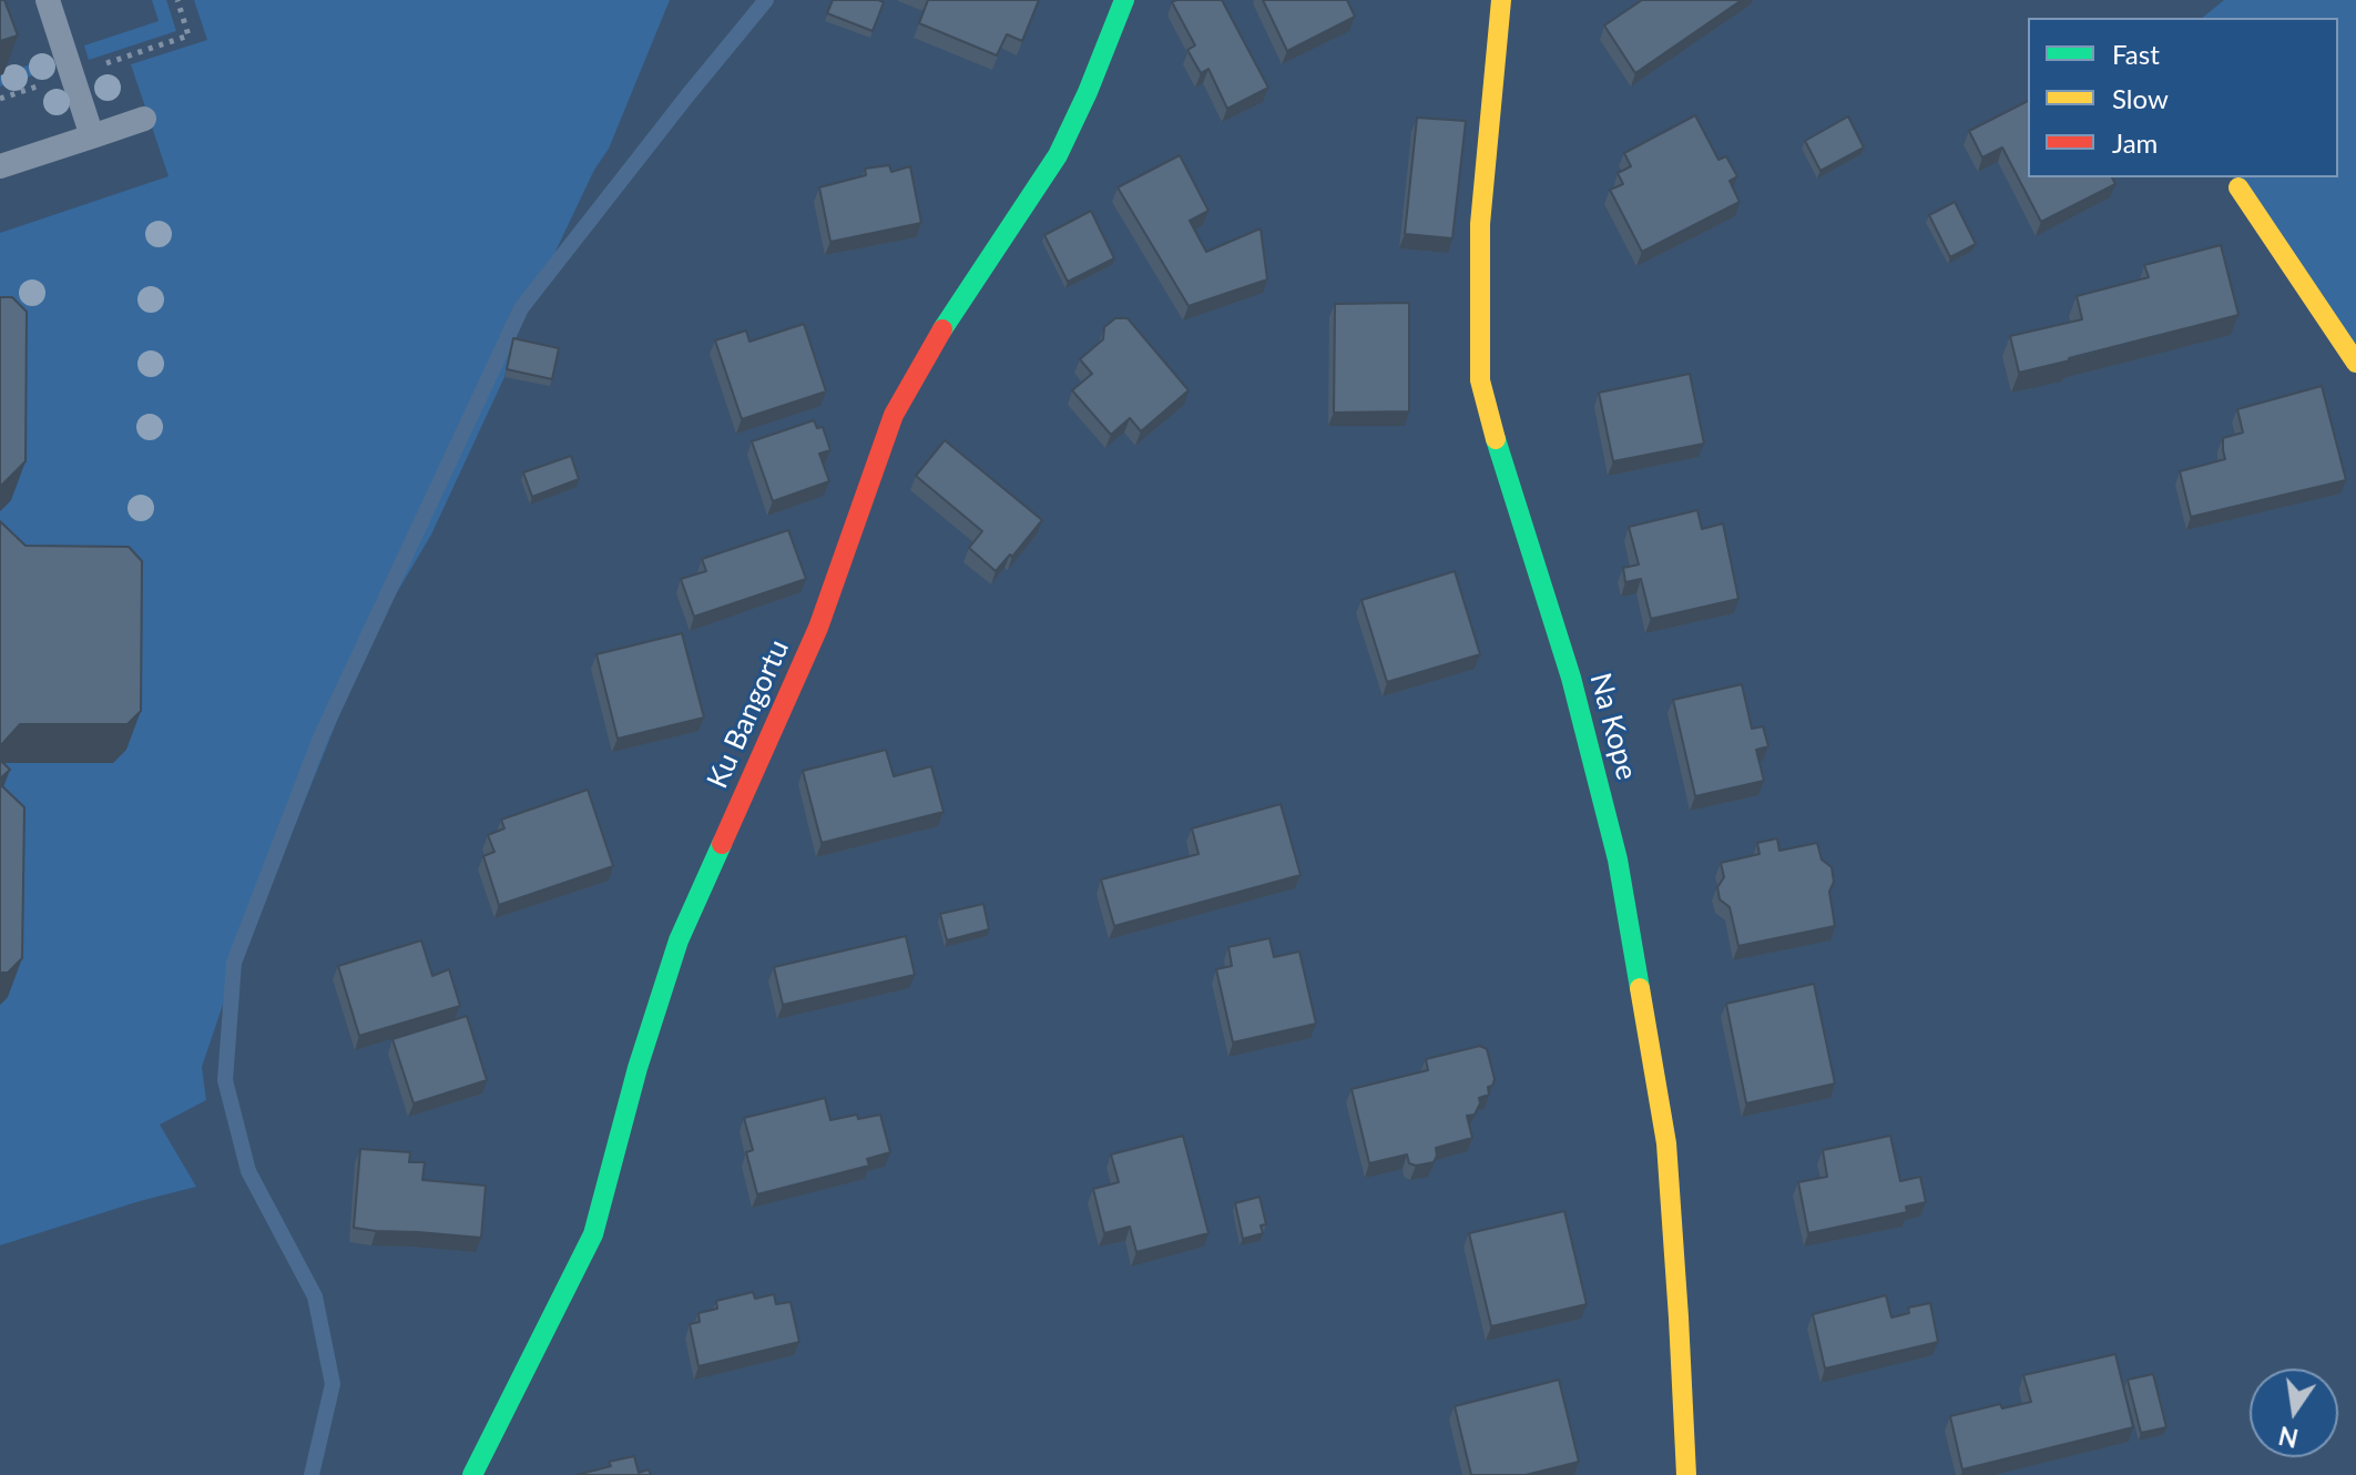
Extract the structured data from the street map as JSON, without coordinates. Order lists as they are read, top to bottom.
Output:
{
  "streets": {
    "street": ["Ku Bangortu", "Na Kope"]
  },
  "legend": ["Fast", "Slow", "Jam"],
  "north": "bottom"
}
